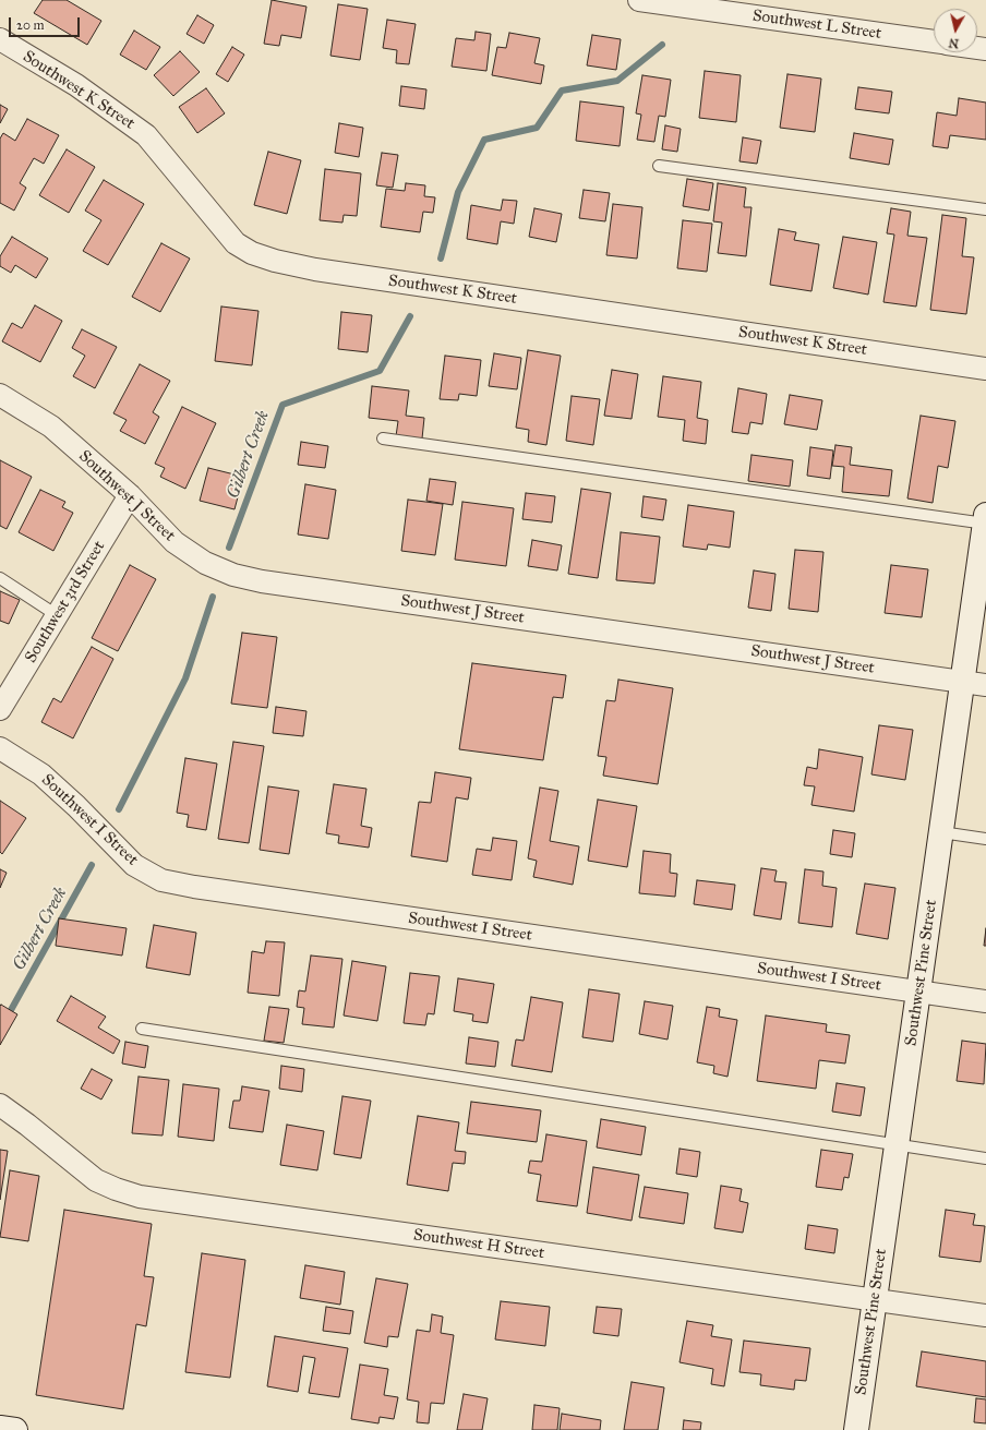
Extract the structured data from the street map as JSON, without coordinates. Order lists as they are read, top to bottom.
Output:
{
  "streets": {
    "street": [
      "Southwest L Street",
      "Southwest K Street",
      "Southwest J Street",
      "Southwest 3rd Street",
      "Southwest I Street",
      "Southwest Pine Street",
      "Southwest H Street"
    ]
  },
  "crossings": [
    ["Southwest J Street", "Southwest 3rd Street"],
    ["Southwest J Street", "Southwest Pine Street"],
    ["Southwest I Street", "Southwest Pine Street"],
    ["Southwest Pine Street", "Southwest H Street"]
  ],
  "water": ["Gilbert Creek"],
  "scale_bar": "20 m",
  "north": "bottom"
}
